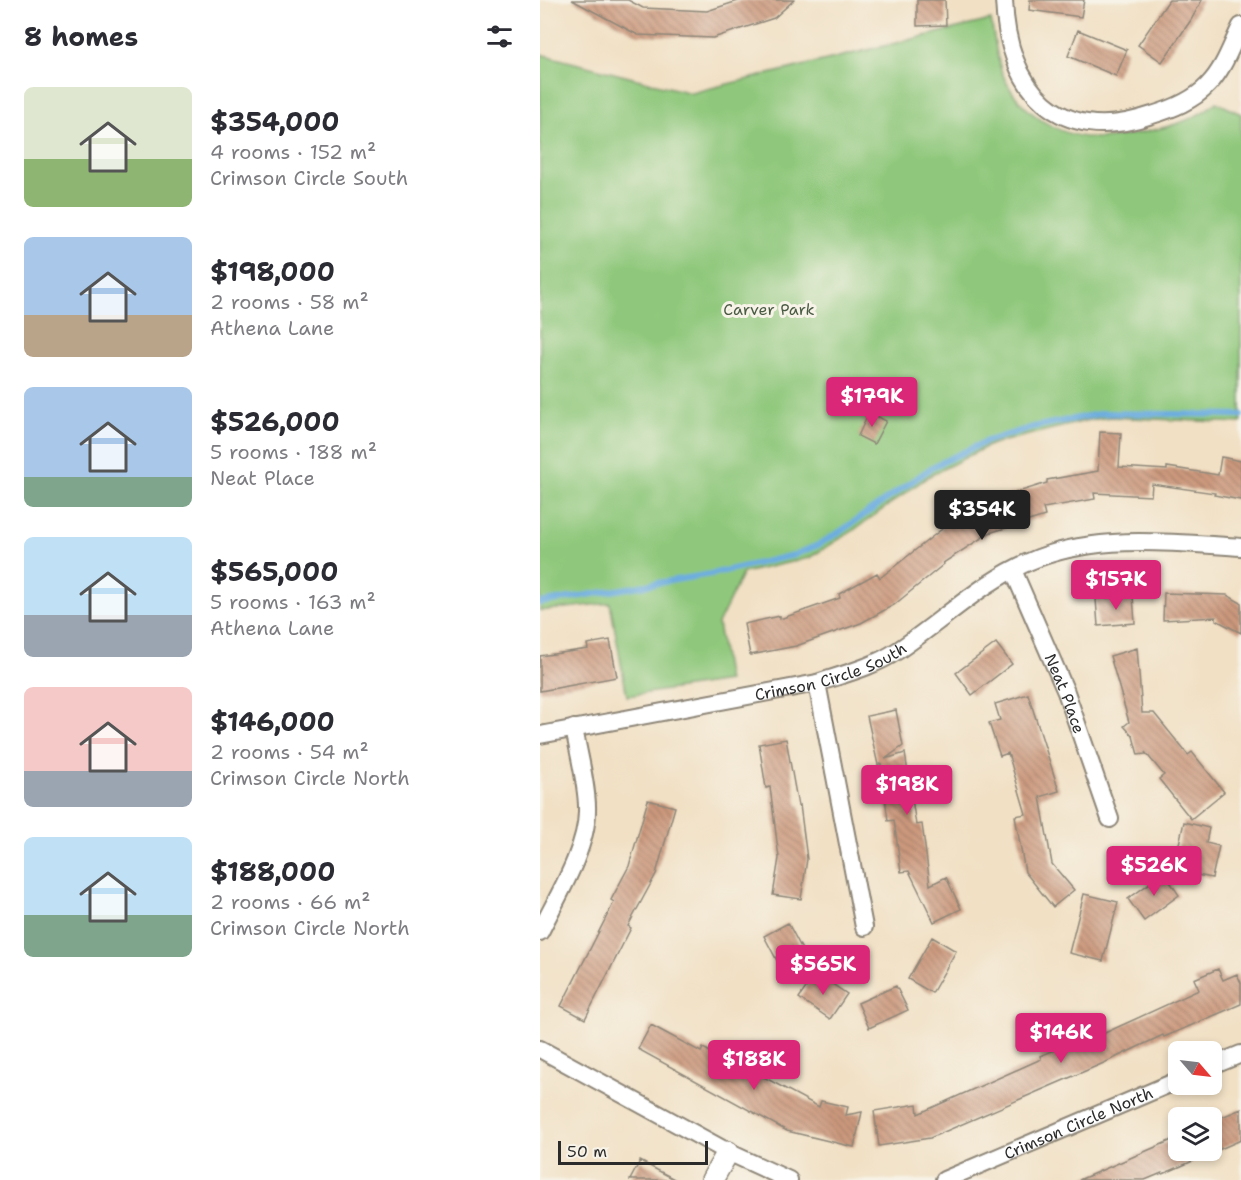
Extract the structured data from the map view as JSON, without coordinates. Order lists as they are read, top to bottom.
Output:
{
  "streets": {
    "street": ["Crimson Circle South", "Neat Place", "Crimson Circle North"]
  },
  "crossings": [
    ["Crimson Circle South", "Neat Place"]
  ],
  "parks": ["Carver Park"],
  "scale_bar": "50 m",
  "north": "bottom right",
  "page": {
    "heading": "8 homes",
    "list": [
      {
        "name": "$354,000",
        "note": "4 rooms · 152 m² · Crimson Circle South"
      },
      {
        "name": "$198,000",
        "note": "2 rooms · 58 m² · Athena Lane"
      },
      {
        "name": "$526,000",
        "note": "5 rooms · 188 m² · Neat Place"
      },
      {
        "name": "$565,000",
        "note": "5 rooms · 163 m² · Athena Lane"
      },
      {
        "name": "$146,000",
        "note": "2 rooms · 54 m² · Crimson Circle North"
      },
      {
        "name": "$188,000",
        "note": "2 rooms · 66 m² · Crimson Circle North"
      }
    ],
    "price": [
      "$179K",
      "$354K",
      "$157K",
      "$198K",
      "$526K",
      "$565K",
      "$146K",
      "$188K"
    ],
    "scale": "50 m"
  }
}
